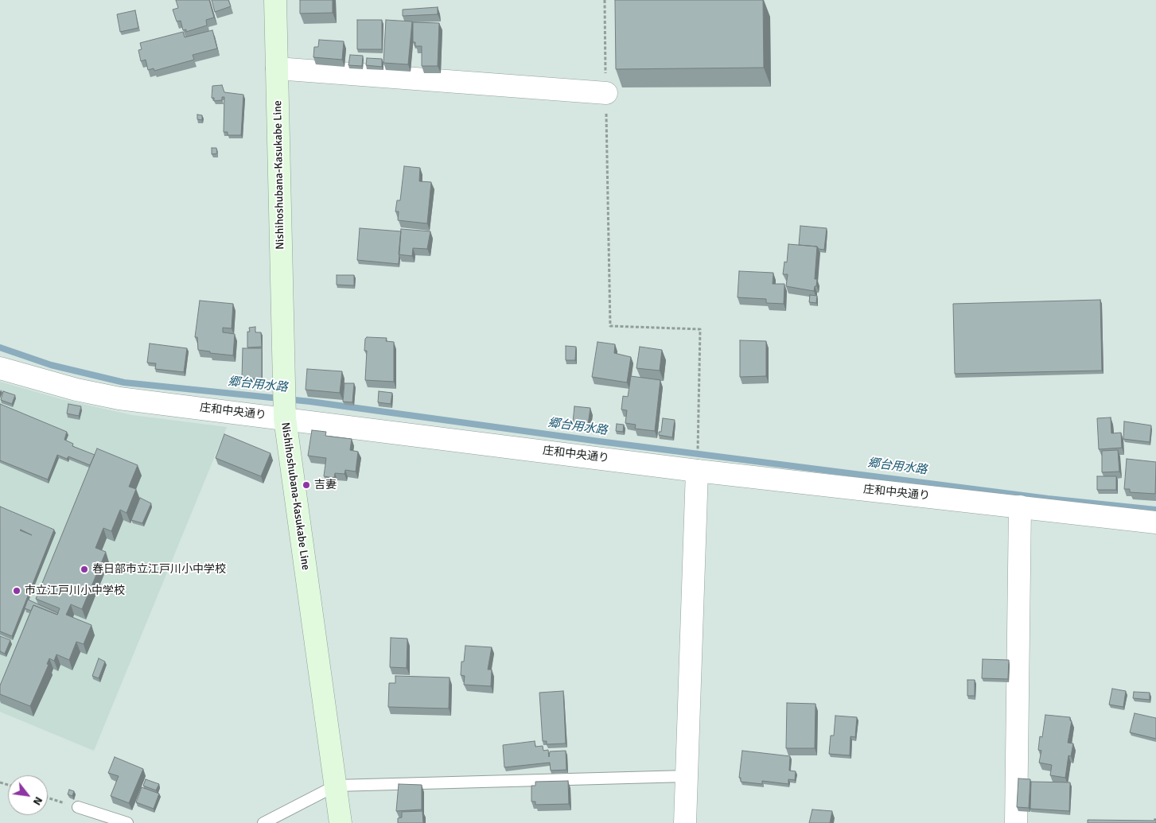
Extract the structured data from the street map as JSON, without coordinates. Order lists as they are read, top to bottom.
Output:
{
  "streets": {
    "main road": ["Nishihoshubana-Kasukabe Line"],
    "street": ["庄和中央通り"]
  },
  "crossings": [
    ["Nishihoshubana-Kasukabe Line", "庄和中央通り"]
  ],
  "water": ["郷台用水路"],
  "places": ["吉妻", "春日部市立江戸川小中学校", "市立江戸川小中学校"],
  "north": "bottom right"
}
